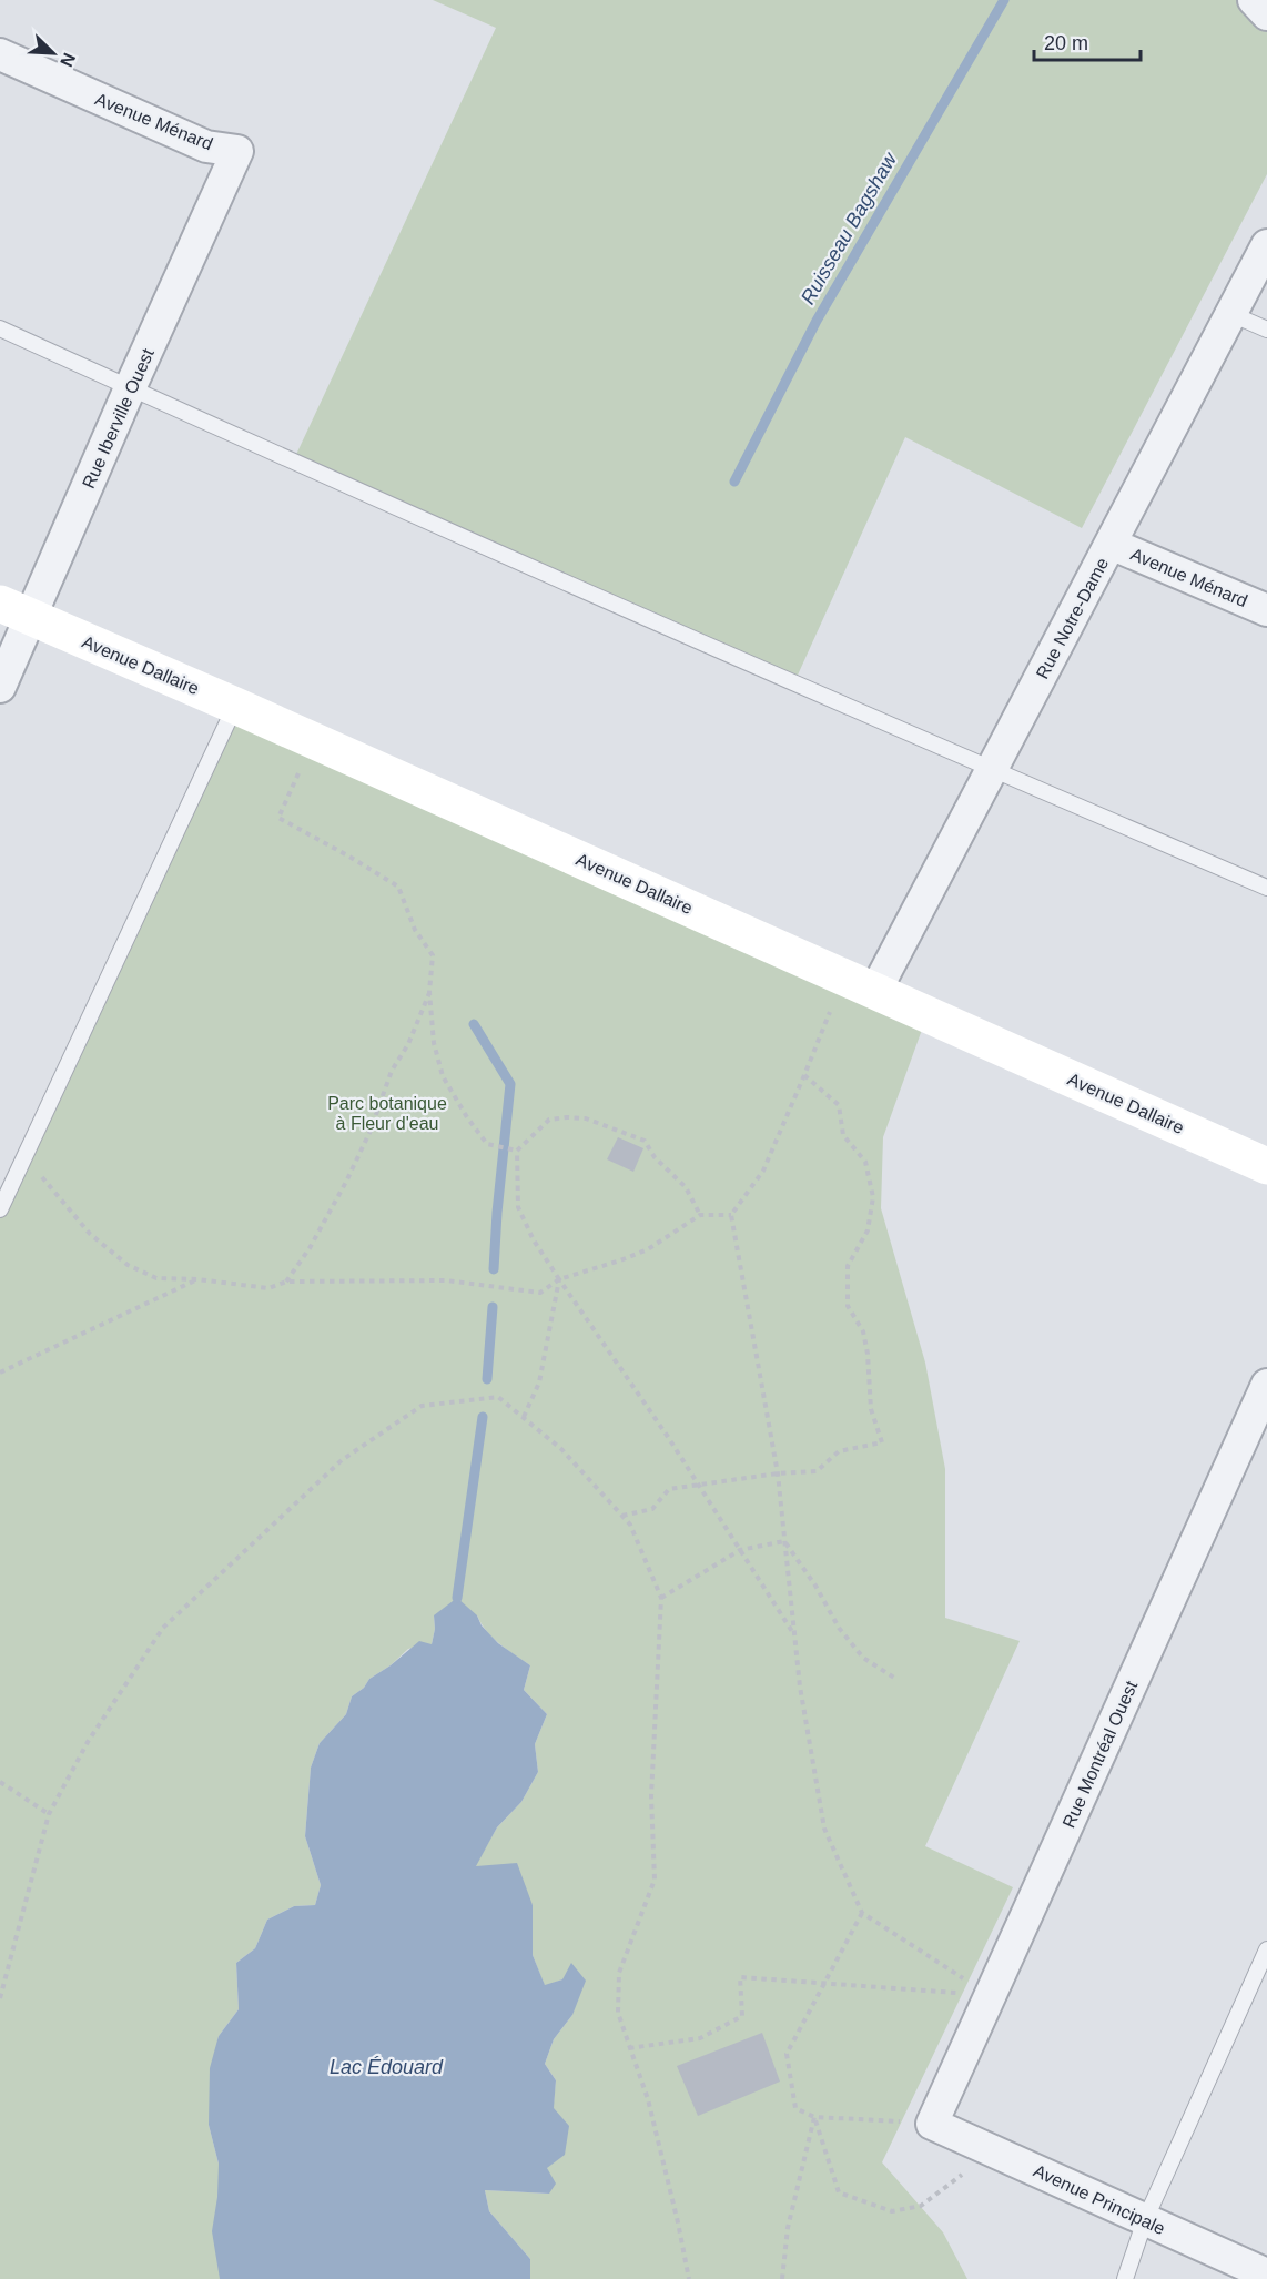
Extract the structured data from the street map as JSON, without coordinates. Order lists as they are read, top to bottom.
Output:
{
  "streets": {
    "street": [
      "Avenue Ménard",
      "Rue Iberville Ouest",
      "Rue Notre-Dame",
      "Avenue Dallaire",
      "Rue Montréal Ouest",
      "Avenue Principale"
    ]
  },
  "crossings": [
    ["Avenue Ménard", "Rue Iberville Ouest"],
    ["Avenue Ménard", "Rue Notre-Dame"],
    ["Rue Iberville Ouest", "Avenue Dallaire"],
    ["Rue Notre-Dame", "Avenue Dallaire"],
    ["Rue Montréal Ouest", "Avenue Principale"]
  ],
  "water": ["Ruisseau Bagshaw", "Lac Édouard"],
  "parks": ["Parc botanique à Fleur d'eau"],
  "scale_bar": "20 m",
  "north": "bottom right"
}
